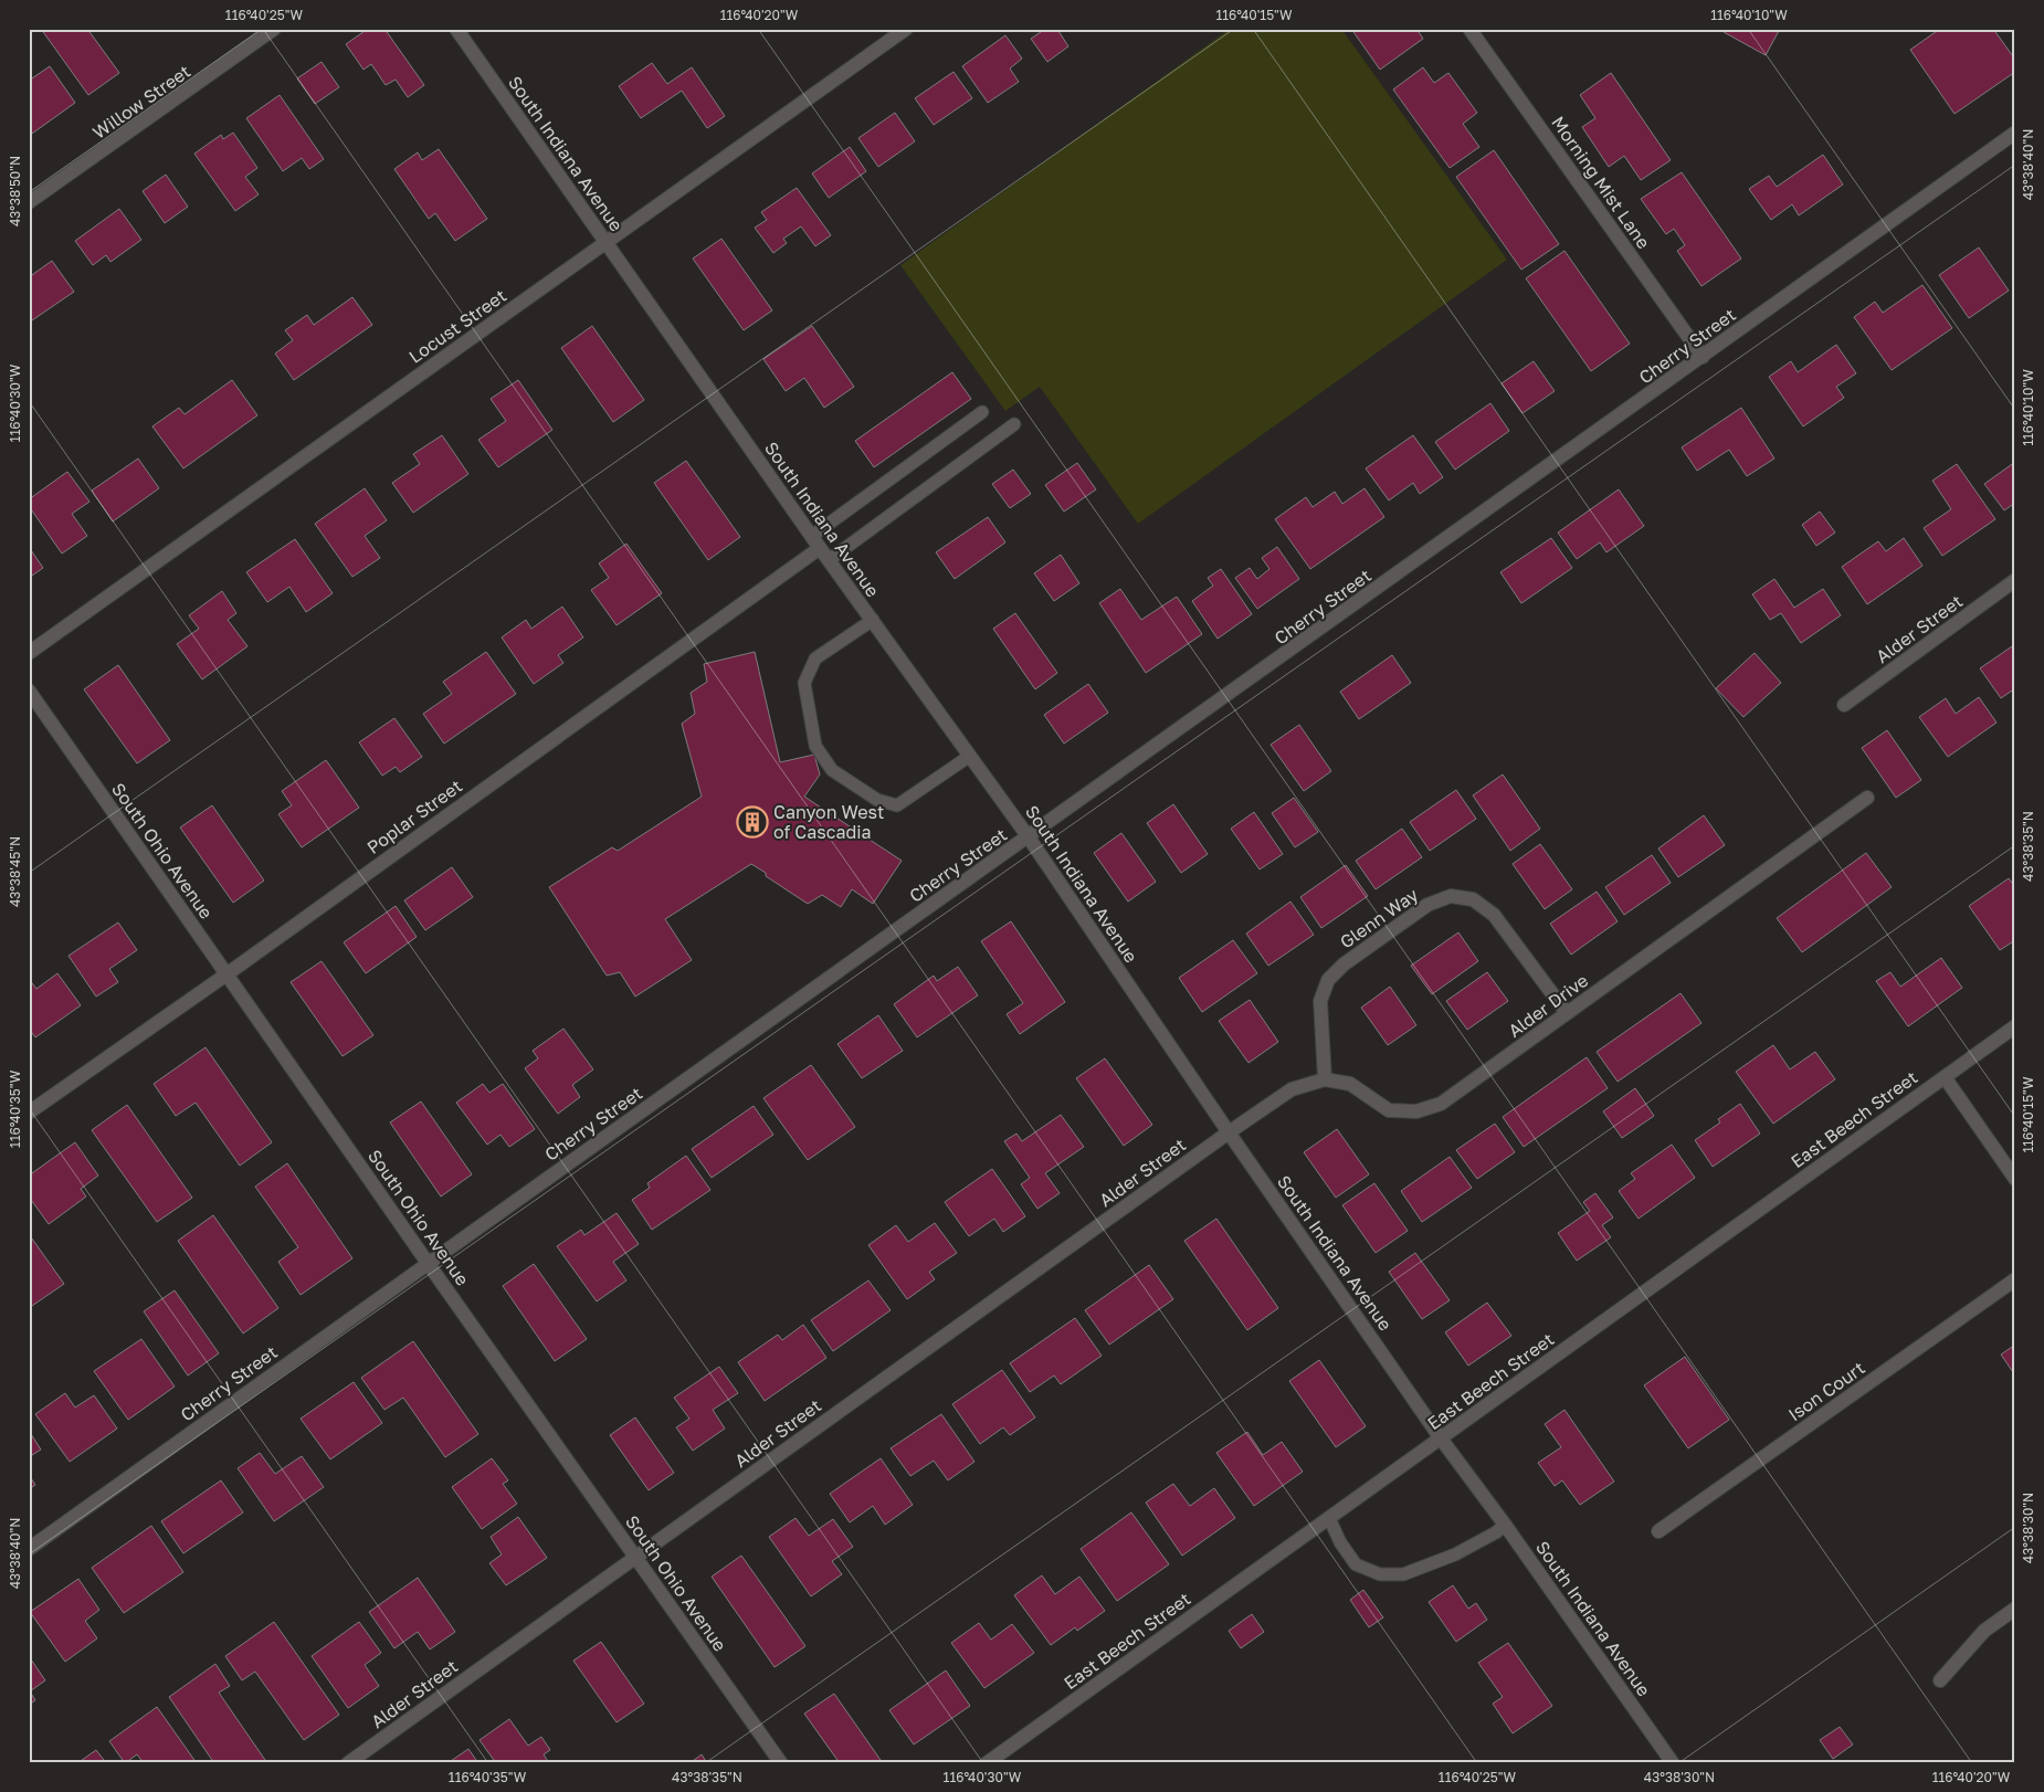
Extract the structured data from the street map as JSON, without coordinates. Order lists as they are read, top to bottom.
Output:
{
  "streets": {
    "street": [
      "Willow Street",
      "South Indiana Avenue",
      "Morning Mist Lane",
      "Locust Street",
      "Cherry Street",
      "Alder Street",
      "Poplar Street",
      "South Ohio Avenue",
      "Glenn Way",
      "Alder Drive",
      "East Beech Street",
      "Ison Court"
    ]
  },
  "crossings": [
    ["South Indiana Avenue", "Locust Street"],
    ["South Indiana Avenue", "Cherry Street"],
    ["South Indiana Avenue", "Alder Street"],
    ["South Indiana Avenue", "Poplar Street"],
    ["South Indiana Avenue", "Alder Drive"],
    ["South Indiana Avenue", "East Beech Street"],
    ["Morning Mist Lane", "Cherry Street"],
    ["Cherry Street", "South Ohio Avenue"],
    ["Alder Street", "South Ohio Avenue"],
    ["Alder Street", "Alder Drive"],
    ["Poplar Street", "South Ohio Avenue"],
    ["Glenn Way", "Alder Drive"]
  ],
  "places": {
    "building": ["Canyon West of Cascadia"]
  },
  "coordinates": [
    "116°40'25\"W",
    "116°40'20\"W",
    "116°40'15\"W",
    "116°40'10\"W",
    "43°38'40\"N",
    "43°38'50\"N",
    "116°40'30\"W",
    "43°38'35\"N",
    "43°38'45\"N",
    "116°40'35\"W",
    "43°38'30\"N"
  ]
}
